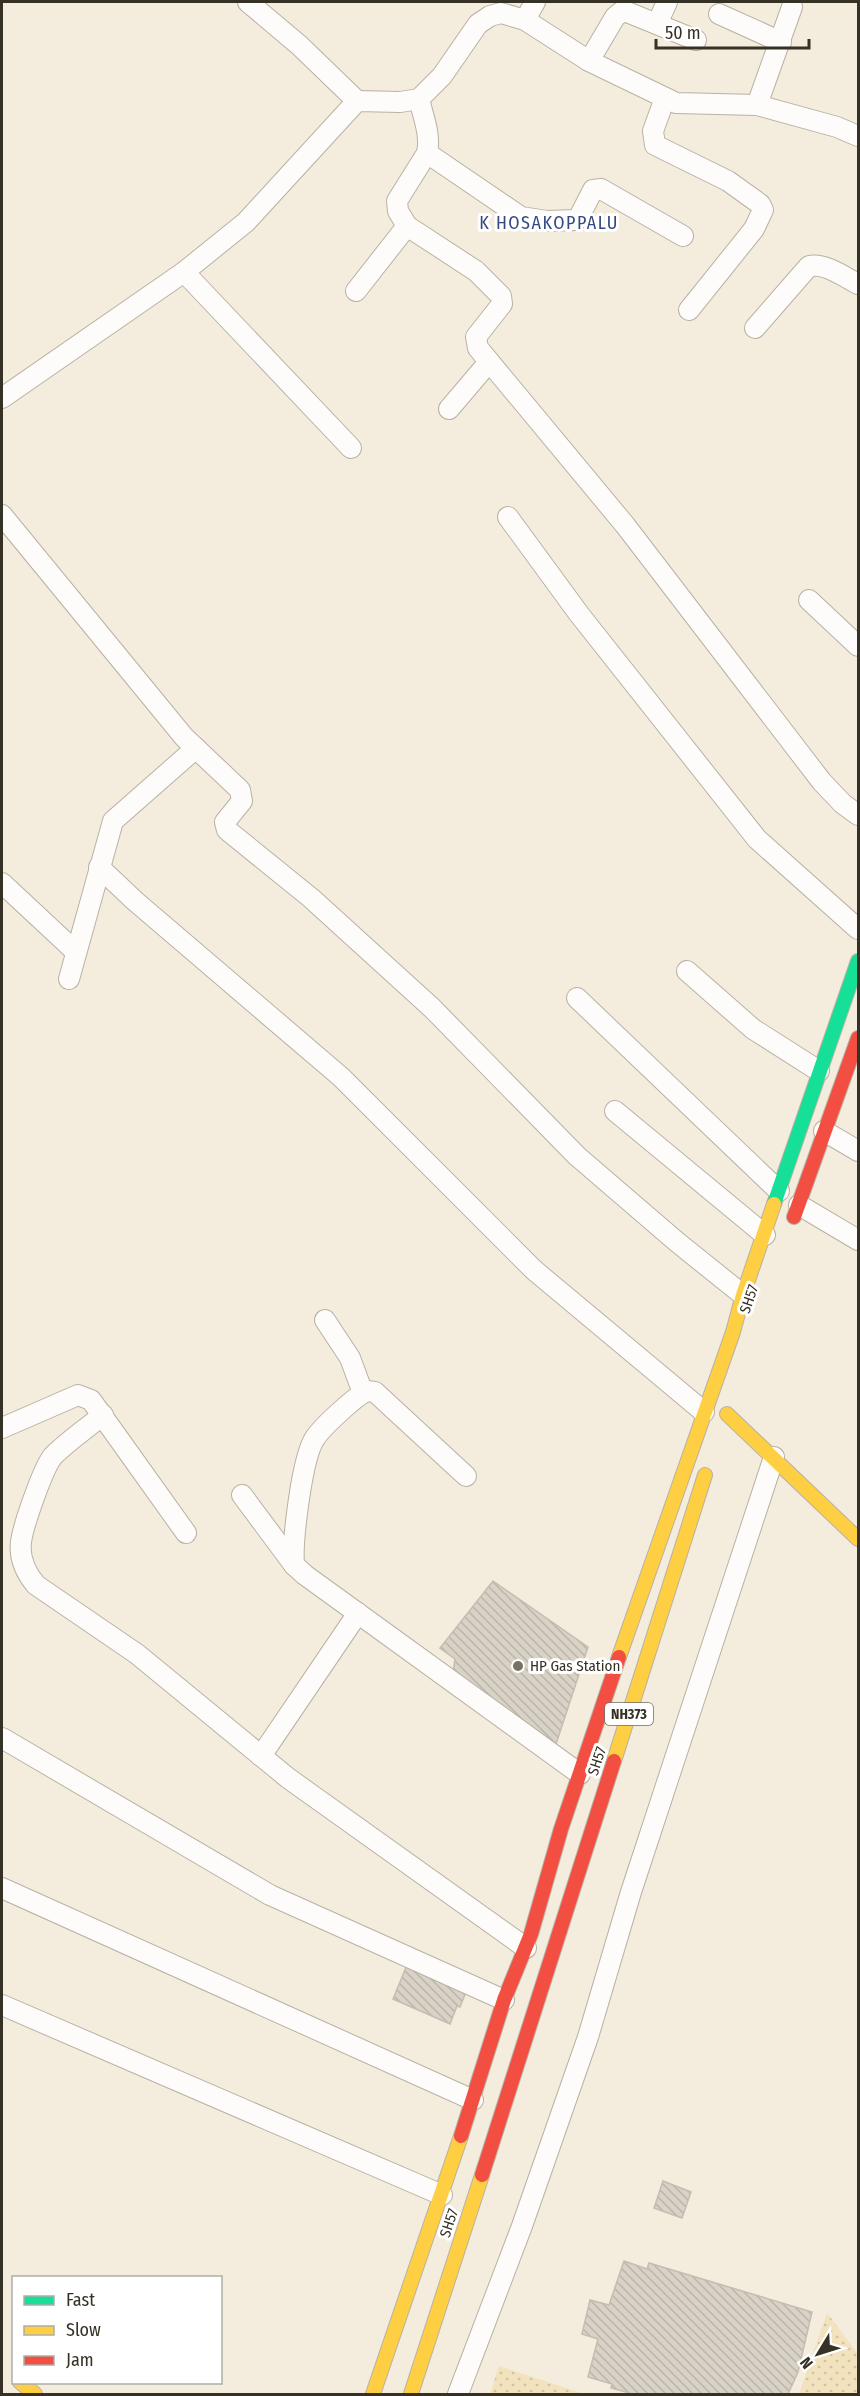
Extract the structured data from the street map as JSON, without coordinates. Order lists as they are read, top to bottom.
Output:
{
  "streets": {
    "main road": ["SH57", "NH373"]
  },
  "crossings": [
    ["SH57", "NH373"]
  ],
  "districts": ["K HOSAKOPPALU"],
  "places": ["HP Gas Station"],
  "legend": ["Fast", "Slow", "Jam"],
  "scale_bar": "50 m",
  "north": "bottom left"
}
